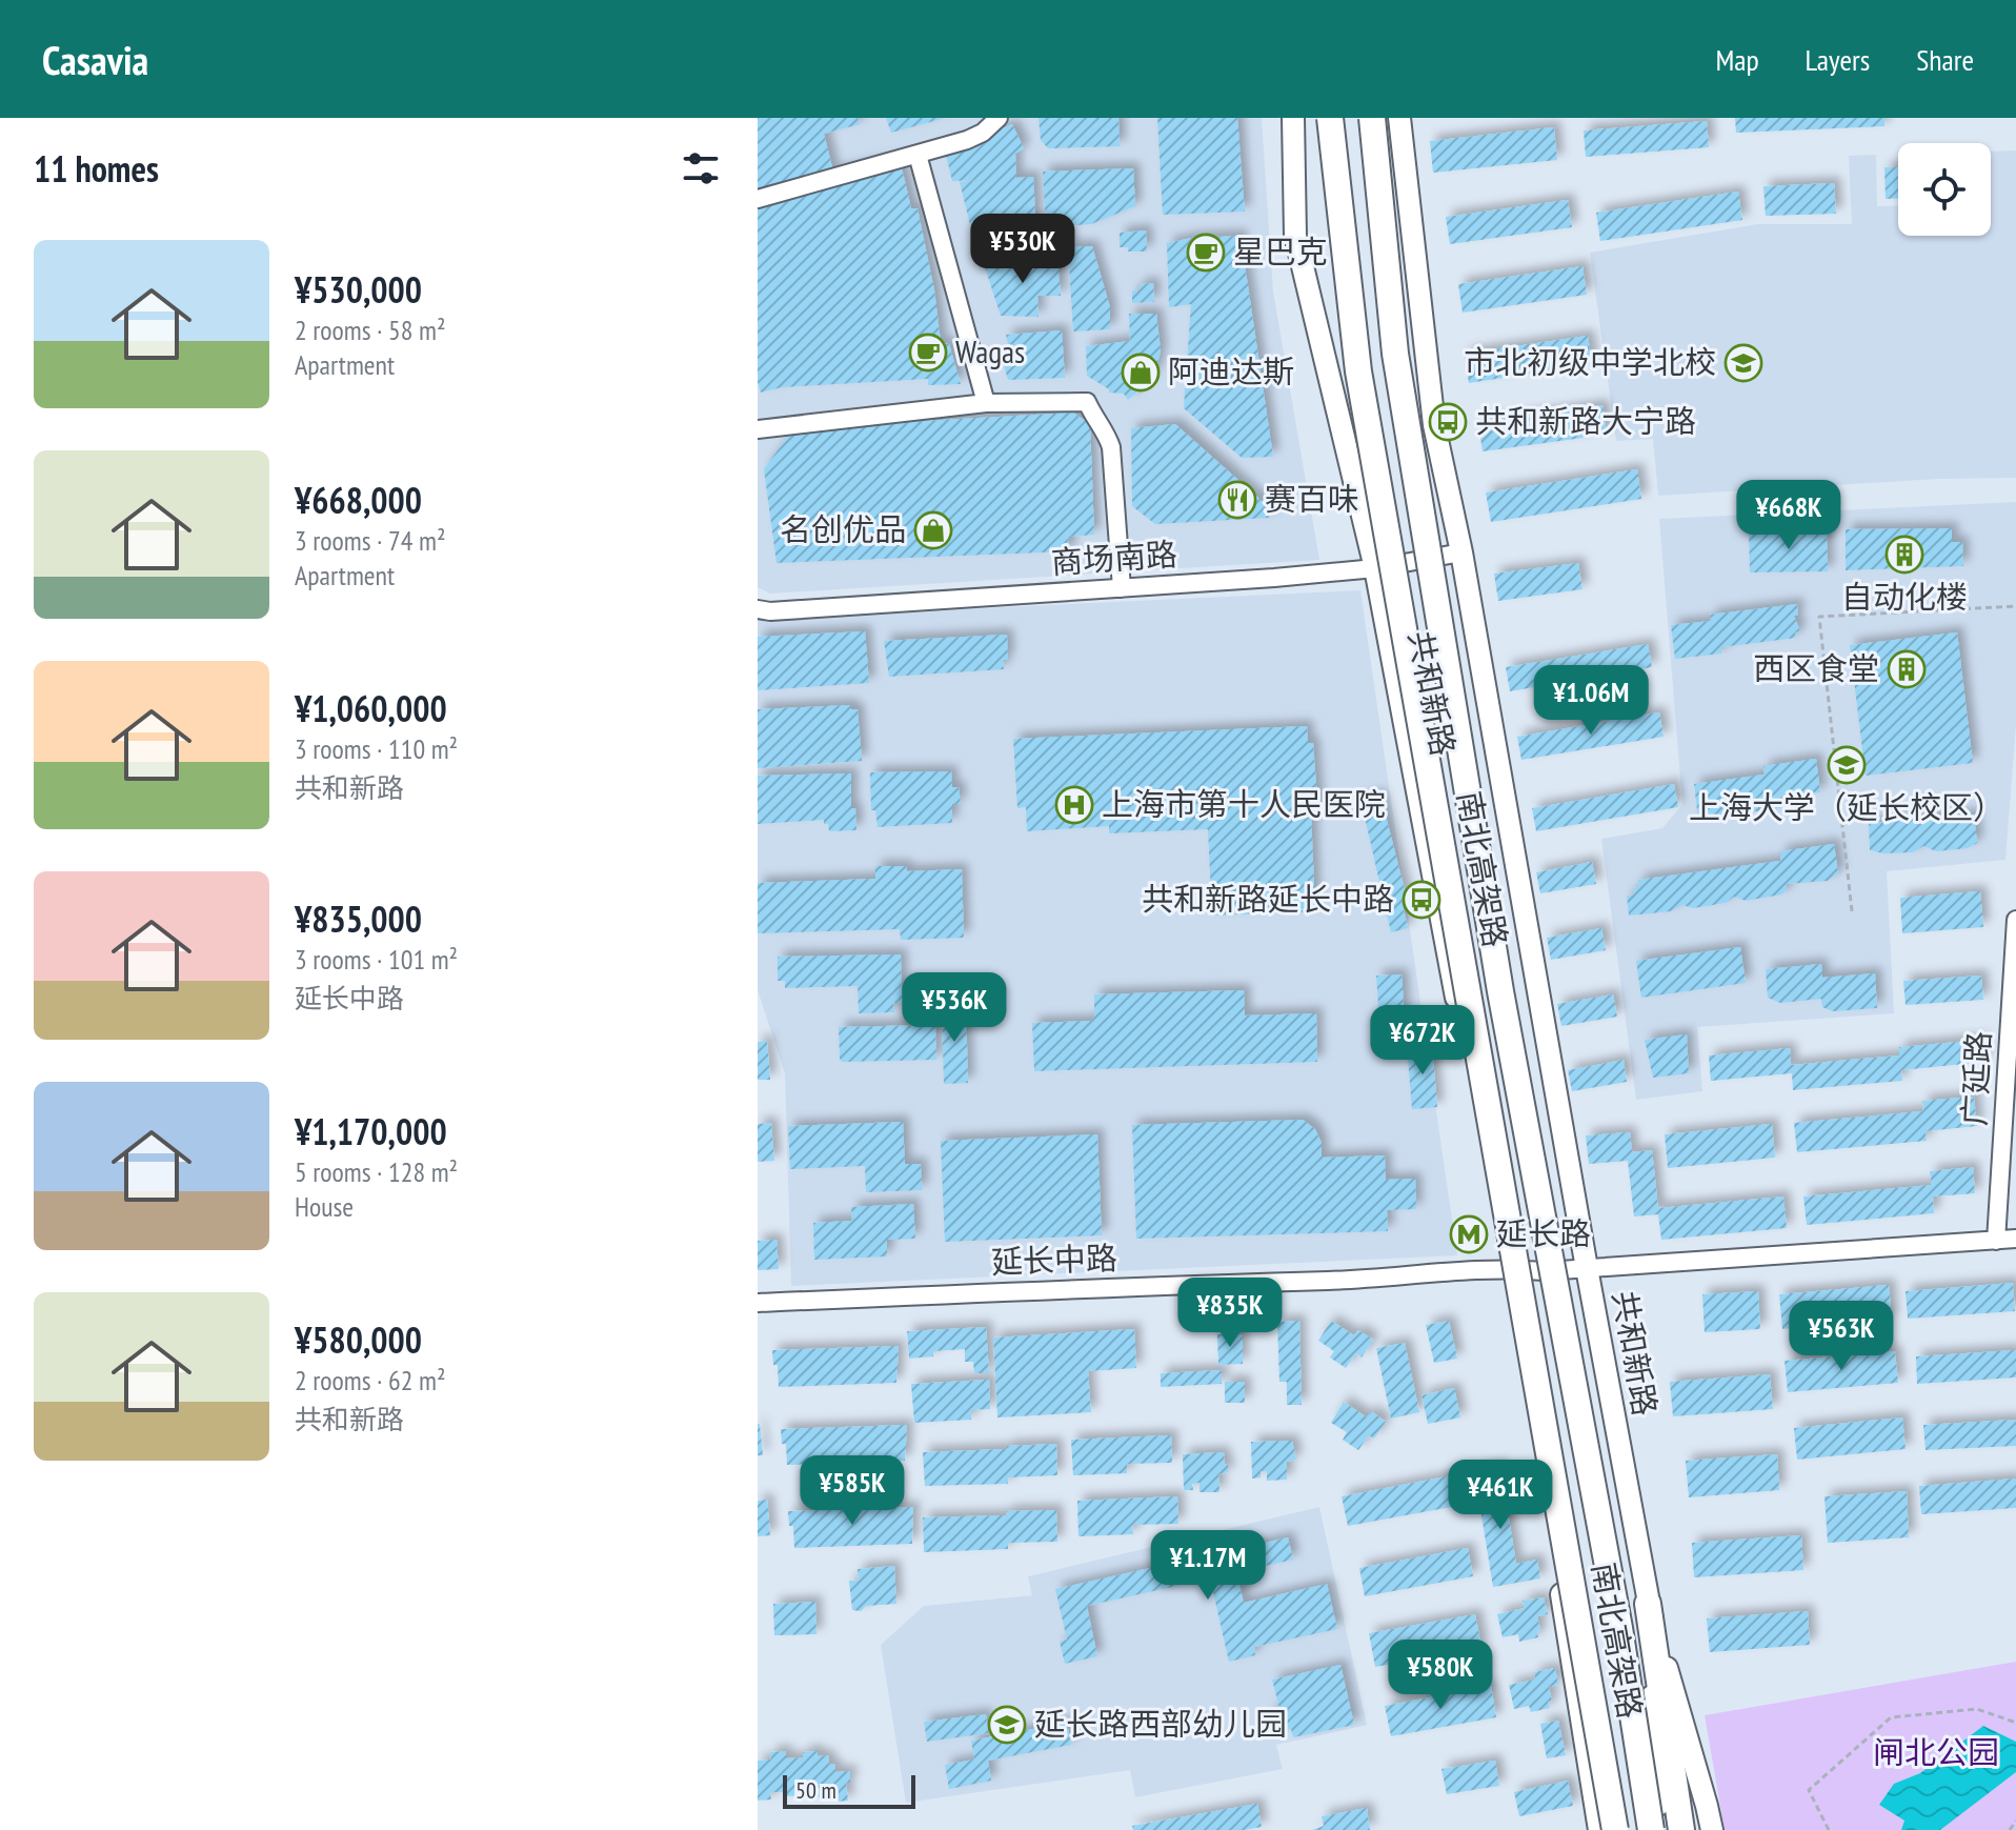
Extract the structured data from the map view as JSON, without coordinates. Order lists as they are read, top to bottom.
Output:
{
  "streets": {
    "highway": ["南北高架路"],
    "main road": ["共和新路"],
    "street": ["商场南路", "广延路", "延长中路"]
  },
  "crossings": [
    ["商场南路", "共和新路"],
    ["共和新路", "延长中路"]
  ],
  "parks": ["闸北公园"],
  "places": {
    "cafe": ["星巴克", "Wagas"],
    "school or university": ["市北初级中学北校", "上海大学（延长校区）", "延长路西部幼儿园"],
    "shop": ["阿迪达斯", "名创优品"],
    "bus stop": ["共和新路大宁路", "共和新路延长中路"],
    "restaurant": ["赛百味"],
    "building": ["自动化楼", "西区食堂"],
    "hospital": ["上海市第十人民医院"],
    "metro station": ["延长路"]
  },
  "scale_bar": "50 m",
  "page": {
    "header": "Casavia",
    "nav": ["Map", "Layers", "Share"],
    "heading": "11 homes",
    "price": [
      "¥530K",
      "¥668K",
      "¥1.06M",
      "¥536K",
      "¥672K",
      "¥835K",
      "¥563K",
      "¥585K",
      "¥461K",
      "¥1.17M",
      "¥580K"
    ],
    "list": [
      {
        "name": "¥530,000",
        "note": "2 rooms · 58 m² · Apartment"
      },
      {
        "name": "¥668,000",
        "note": "3 rooms · 74 m² · Apartment"
      },
      {
        "name": "¥1,060,000",
        "note": "3 rooms · 110 m² · 共和新路"
      },
      {
        "name": "¥835,000",
        "note": "3 rooms · 101 m² · 延长中路"
      },
      {
        "name": "¥1,170,000",
        "note": "5 rooms · 128 m² · House"
      },
      {
        "name": "¥580,000",
        "note": "2 rooms · 62 m² · 共和新路"
      }
    ],
    "scale": "50 m"
  }
}
